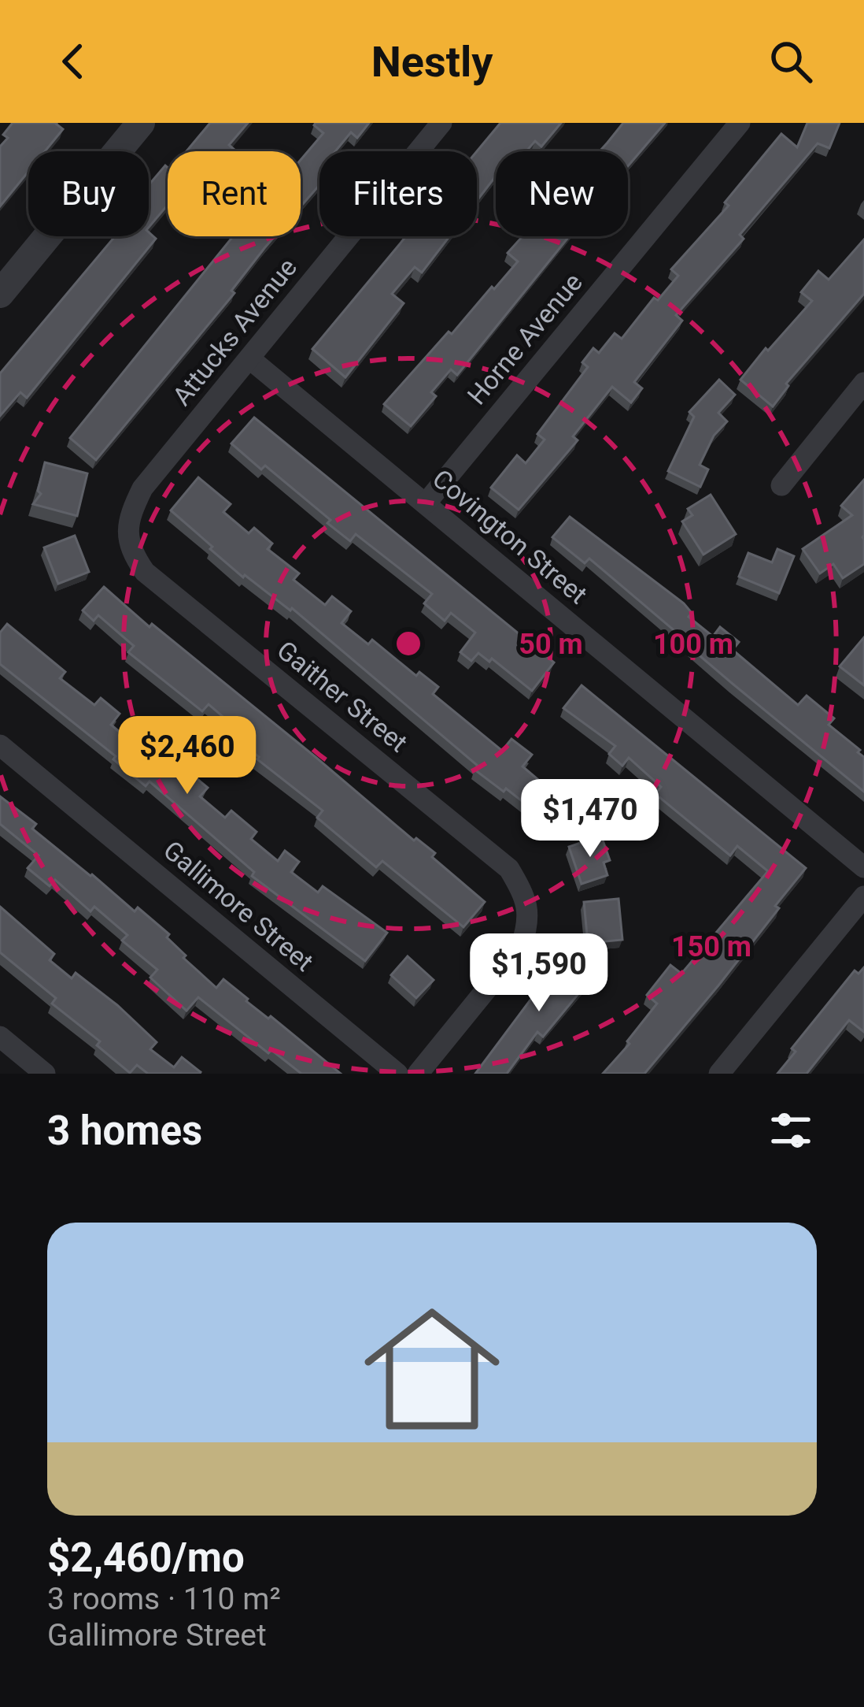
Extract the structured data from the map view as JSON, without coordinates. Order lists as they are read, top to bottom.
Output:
{
  "streets": {
    "street": [
      "Attucks Avenue",
      "Horne Avenue",
      "Covington Street",
      "Gaither Street",
      "Gallimore Street"
    ]
  },
  "crossings": [
    ["Attucks Avenue", "Covington Street"],
    ["Attucks Avenue", "Gaither Street"],
    ["Horne Avenue", "Covington Street"]
  ],
  "page": {
    "header": "Nestly",
    "chip": [
      "Buy",
      "Rent",
      "Filters",
      "New"
    ],
    "price": ["$2,460", "$1,470", "$1,590"],
    "heading": "3 homes",
    "list": [
      {
        "name": "$2,460/mo",
        "note": "3 rooms · 110 m² · Gallimore Street"
      }
    ]
  },
  "rings": ["50 m", "100 m", "150 m"]
}
